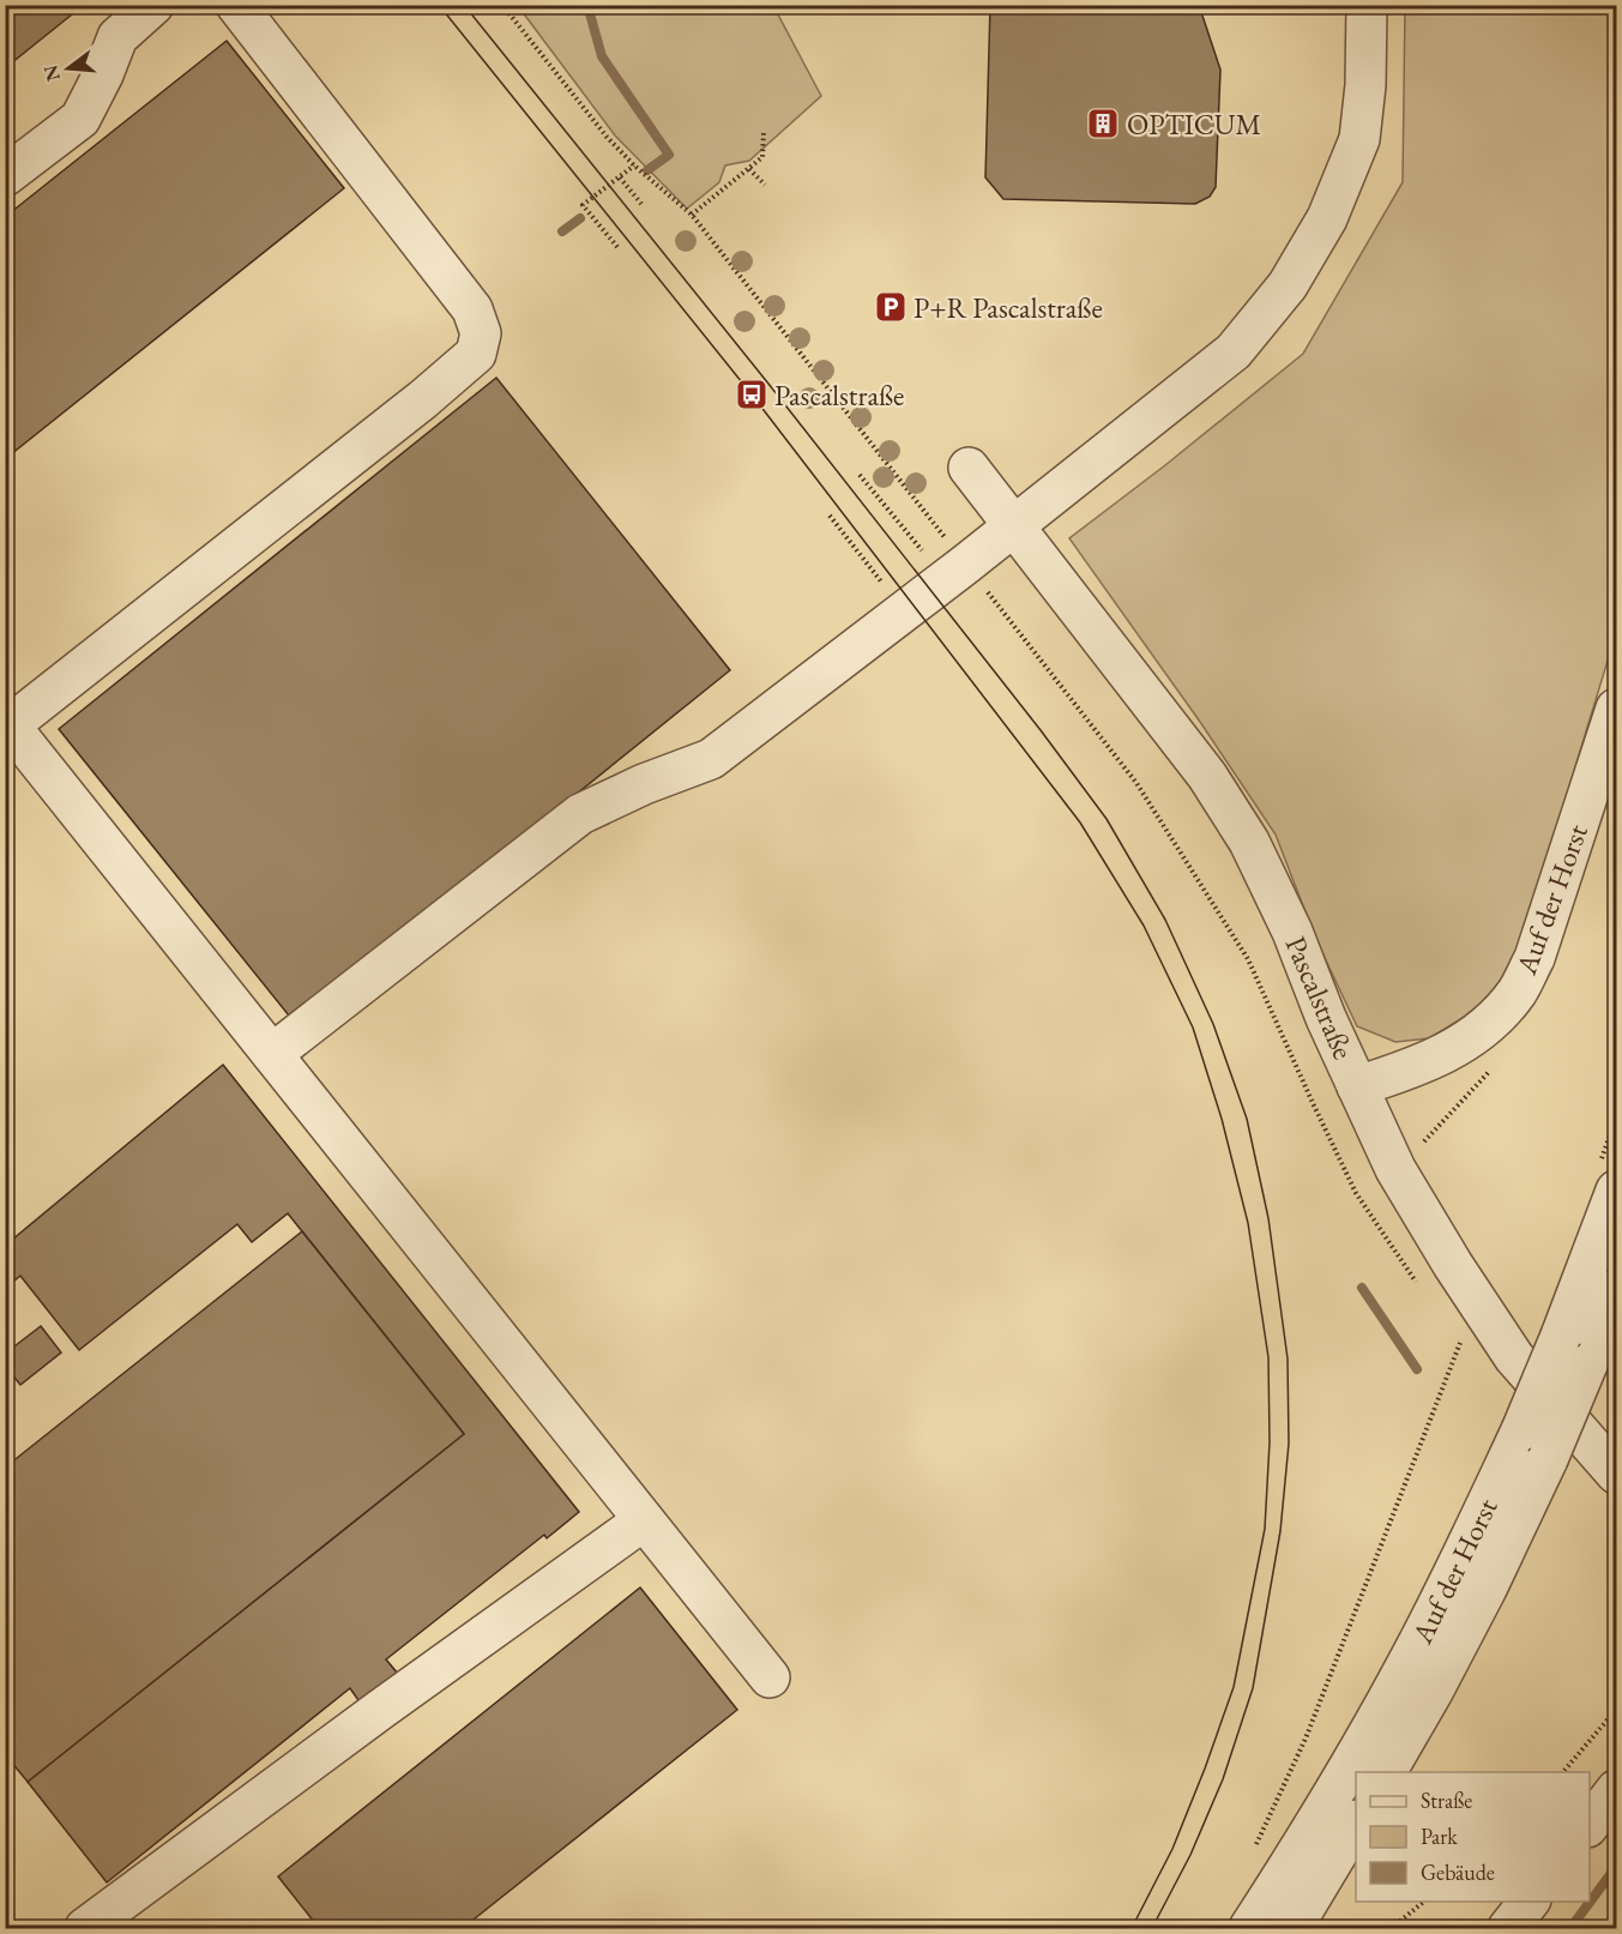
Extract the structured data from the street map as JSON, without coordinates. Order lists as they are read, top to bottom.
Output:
{
  "streets": {
    "street": ["Auf der Horst", "Pascalstraße"]
  },
  "crossings": [
    ["Auf der Horst", "Pascalstraße"]
  ],
  "places": {
    "building": ["OPTICUM"],
    "parking": ["P+R Pascalstraße"],
    "bus stop": ["Pascalstraße"]
  },
  "legend": ["Straße", "Park", "Gebäude"],
  "north": "left"
}
